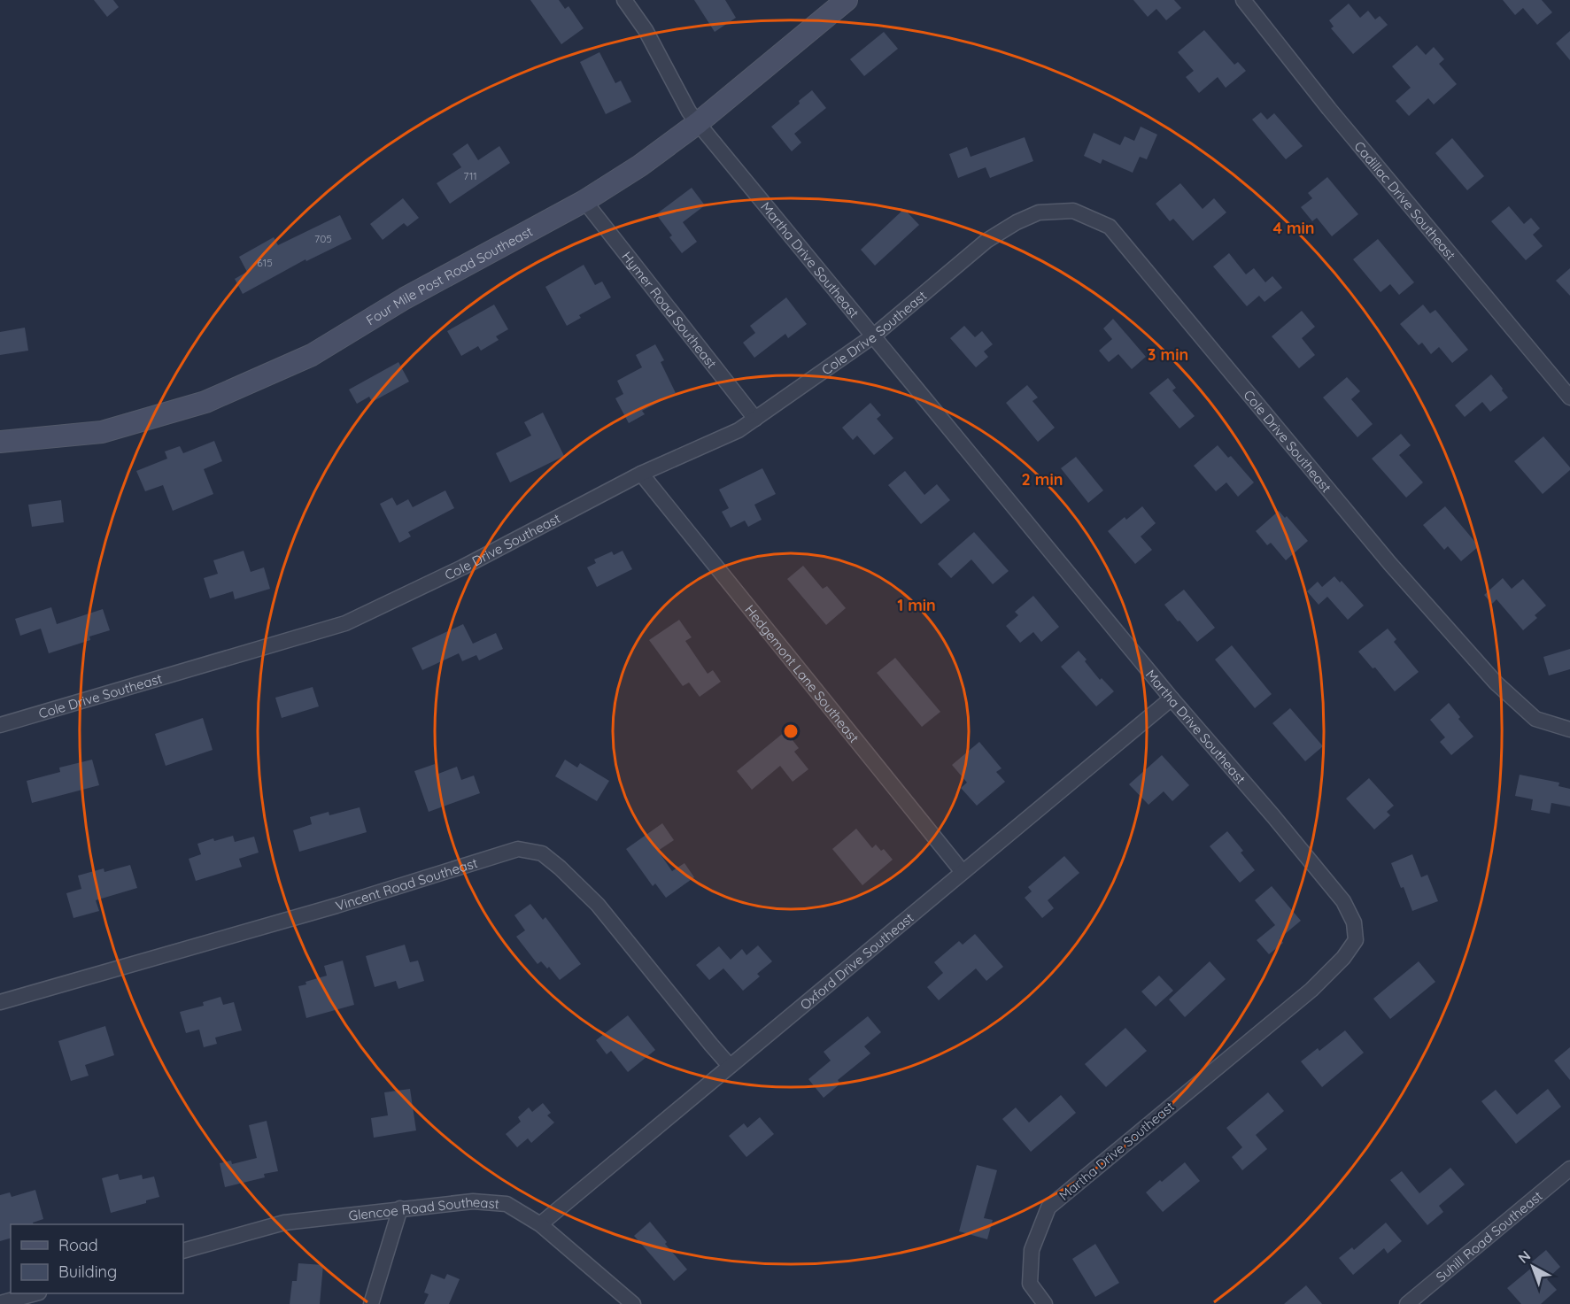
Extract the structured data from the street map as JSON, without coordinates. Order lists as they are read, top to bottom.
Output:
{
  "streets": {
    "main road": ["Four Mile Post Road Southeast"],
    "street": [
      "Cadillac Drive Southeast",
      "Martha Drive Southeast",
      "Hymer Road Southeast",
      "Cole Drive Southeast",
      "Hedgemont Lane Southeast",
      "Vincent Road Southeast",
      "Oxford Drive Southeast",
      "Glencoe Road Southeast",
      "Suhill Road Southeast"
    ]
  },
  "crossings": [
    ["Martha Drive Southeast", "Four Mile Post Road Southeast"],
    ["Martha Drive Southeast", "Cole Drive Southeast"],
    ["Martha Drive Southeast", "Oxford Drive Southeast"],
    ["Four Mile Post Road Southeast", "Hymer Road Southeast"],
    ["Hymer Road Southeast", "Cole Drive Southeast"],
    ["Cole Drive Southeast", "Hedgemont Lane Southeast"],
    ["Hedgemont Lane Southeast", "Oxford Drive Southeast"],
    ["Vincent Road Southeast", "Oxford Drive Southeast"],
    ["Oxford Drive Southeast", "Glencoe Road Southeast"]
  ],
  "house_numbers": ["711", "705", "615"],
  "legend": ["Road", "Building"],
  "north": "top left",
  "rings": [
    "4 min",
    "3 min",
    "2 min",
    "1 min"
  ]
}
